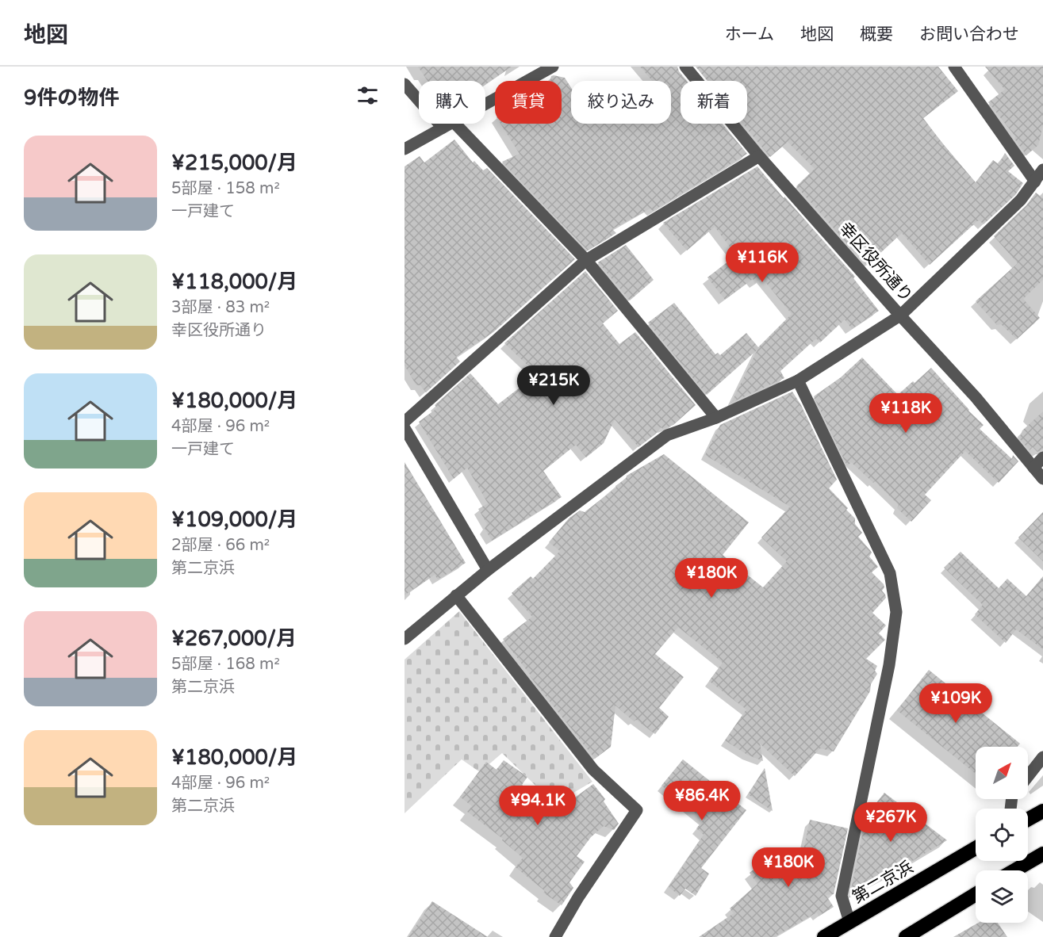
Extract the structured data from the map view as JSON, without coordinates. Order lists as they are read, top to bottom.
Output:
{
  "streets": {
    "highway": ["第二京浜"],
    "street": ["幸区役所通り"]
  },
  "north": "top right",
  "page": {
    "header": "地図",
    "nav": [
      "ホーム",
      "地図",
      "概要",
      "お問い合わせ"
    ],
    "heading": "9件の物件",
    "chip": [
      "購入",
      "賃貸",
      "絞り込み",
      "新着"
    ],
    "list": [
      {
        "name": "¥215,000/月",
        "note": "5部屋 · 158 m² · 一戸建て"
      },
      {
        "name": "¥118,000/月",
        "note": "3部屋 · 83 m² · 幸区役所通り"
      },
      {
        "name": "¥180,000/月",
        "note": "4部屋 · 96 m² · 一戸建て"
      },
      {
        "name": "¥109,000/月",
        "note": "2部屋 · 66 m² · 第二京浜"
      },
      {
        "name": "¥267,000/月",
        "note": "5部屋 · 168 m² · 第二京浜"
      },
      {
        "name": "¥180,000/月",
        "note": "4部屋 · 96 m² · 第二京浜"
      }
    ],
    "price": [
      "¥116K",
      "¥215K",
      "¥118K",
      "¥180K",
      "¥109K",
      "¥86.4K",
      "¥94.1K",
      "¥267K",
      "¥180K"
    ]
  }
}
